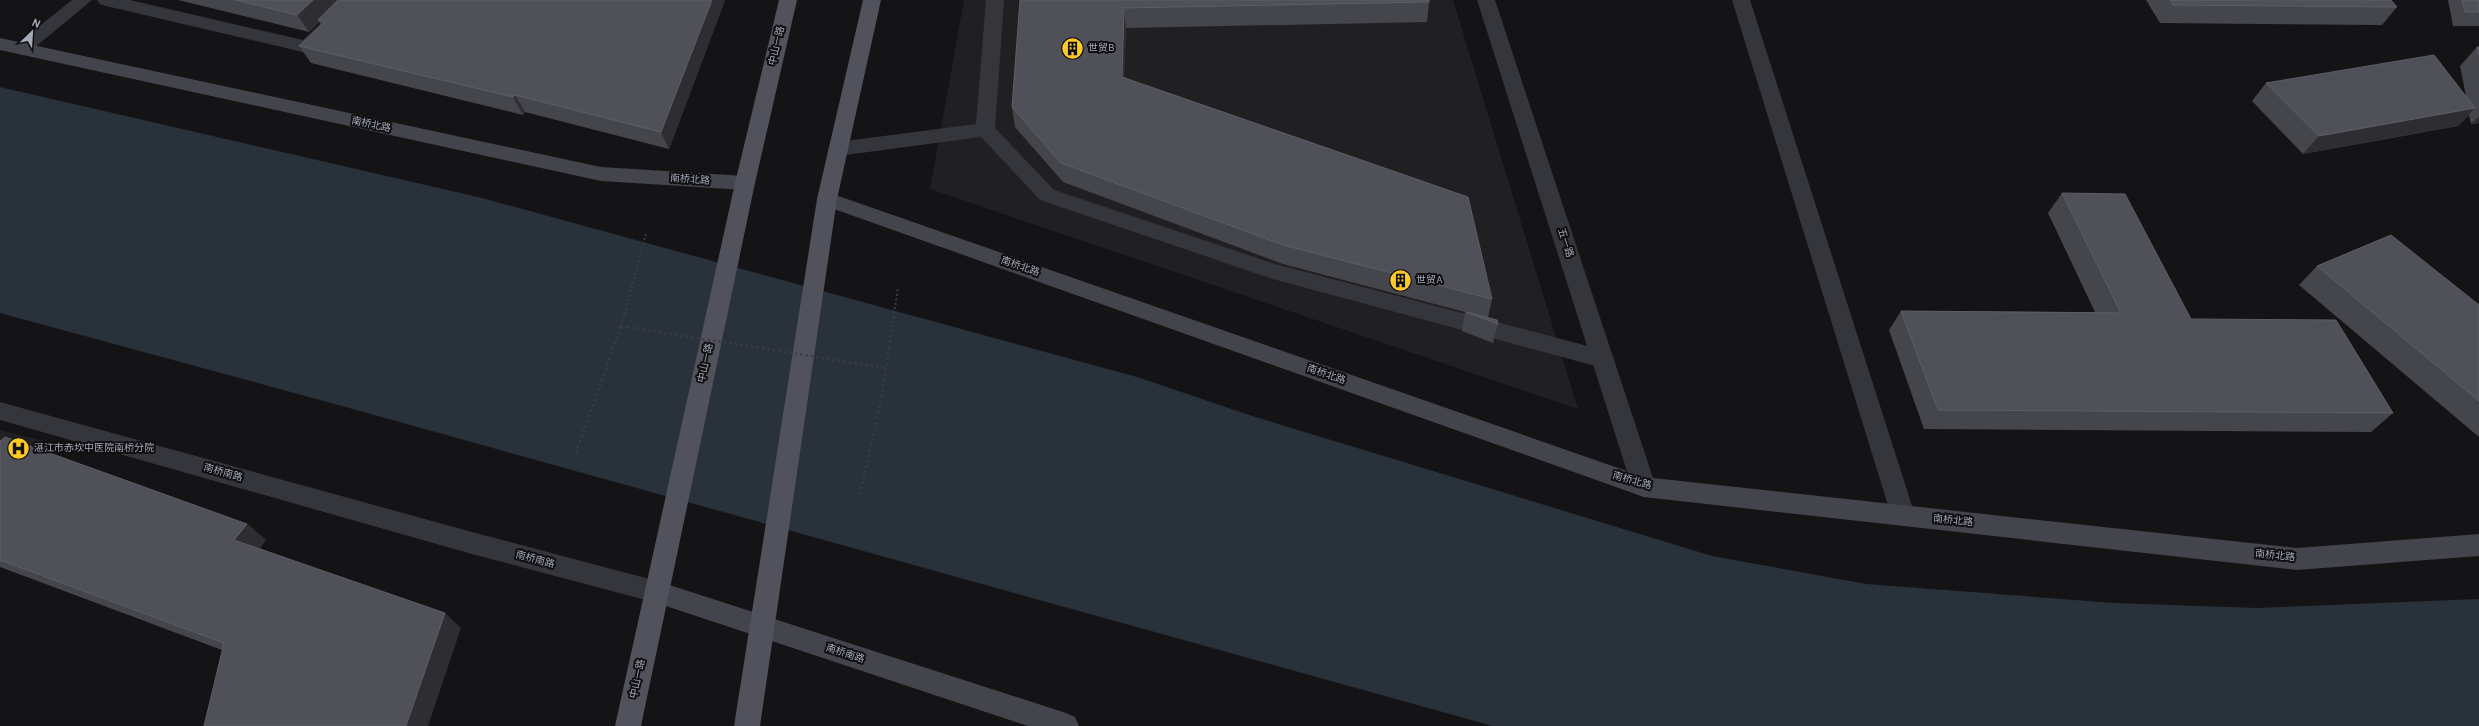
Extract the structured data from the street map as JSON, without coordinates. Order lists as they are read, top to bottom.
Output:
{
  "streets": {
    "main road": ["中山一路"],
    "street": ["南桥北路", "五一路", "南桥南路"]
  },
  "crossings": [
    ["中山一路", "南桥北路"],
    ["中山一路", "南桥南路"],
    ["南桥北路", "五一路"]
  ],
  "places": {
    "building": ["世贸B", "世贸A"],
    "hospital": ["湛江市赤坎中医院南桥分院"]
  },
  "north": "top right"
}
